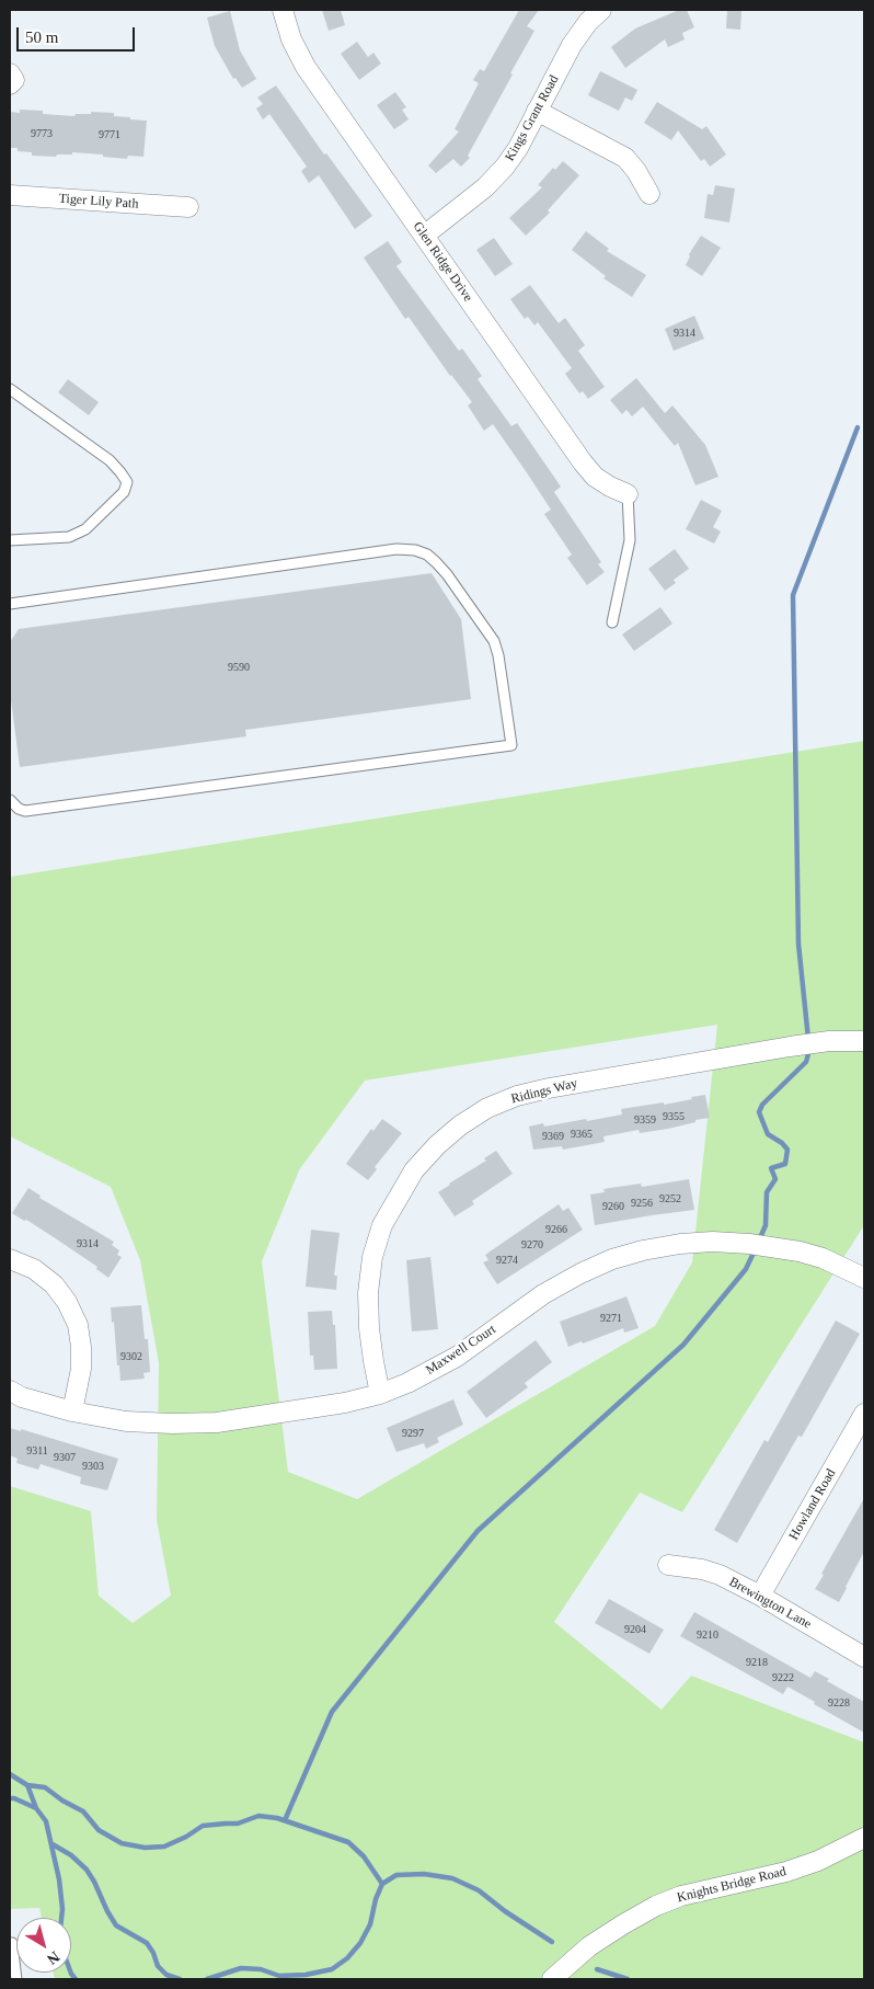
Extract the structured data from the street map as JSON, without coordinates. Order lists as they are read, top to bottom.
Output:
{
  "streets": {
    "street": [
      "Kings Grant Road",
      "Tiger Lily Path",
      "Glen Ridge Drive",
      "Ridings Way",
      "Maxwell Court",
      "Howland Road",
      "Brewington Lane",
      "Knights Bridge Road"
    ]
  },
  "crossings": [
    ["Kings Grant Road", "Glen Ridge Drive"],
    ["Ridings Way", "Maxwell Court"],
    ["Howland Road", "Brewington Lane"]
  ],
  "house_numbers": [
    "9773",
    "9771",
    "9314",
    "9590",
    "9355",
    "9359",
    "9365",
    "9369",
    "9252",
    "9256",
    "9260",
    "9266",
    "9314",
    "9270",
    "9274",
    "9271",
    "9302",
    "9297",
    "9311",
    "9307",
    "9303",
    "9204",
    "9210",
    "9218",
    "9222",
    "9228"
  ],
  "scale_bar": "50 m",
  "north": "bottom right"
}
